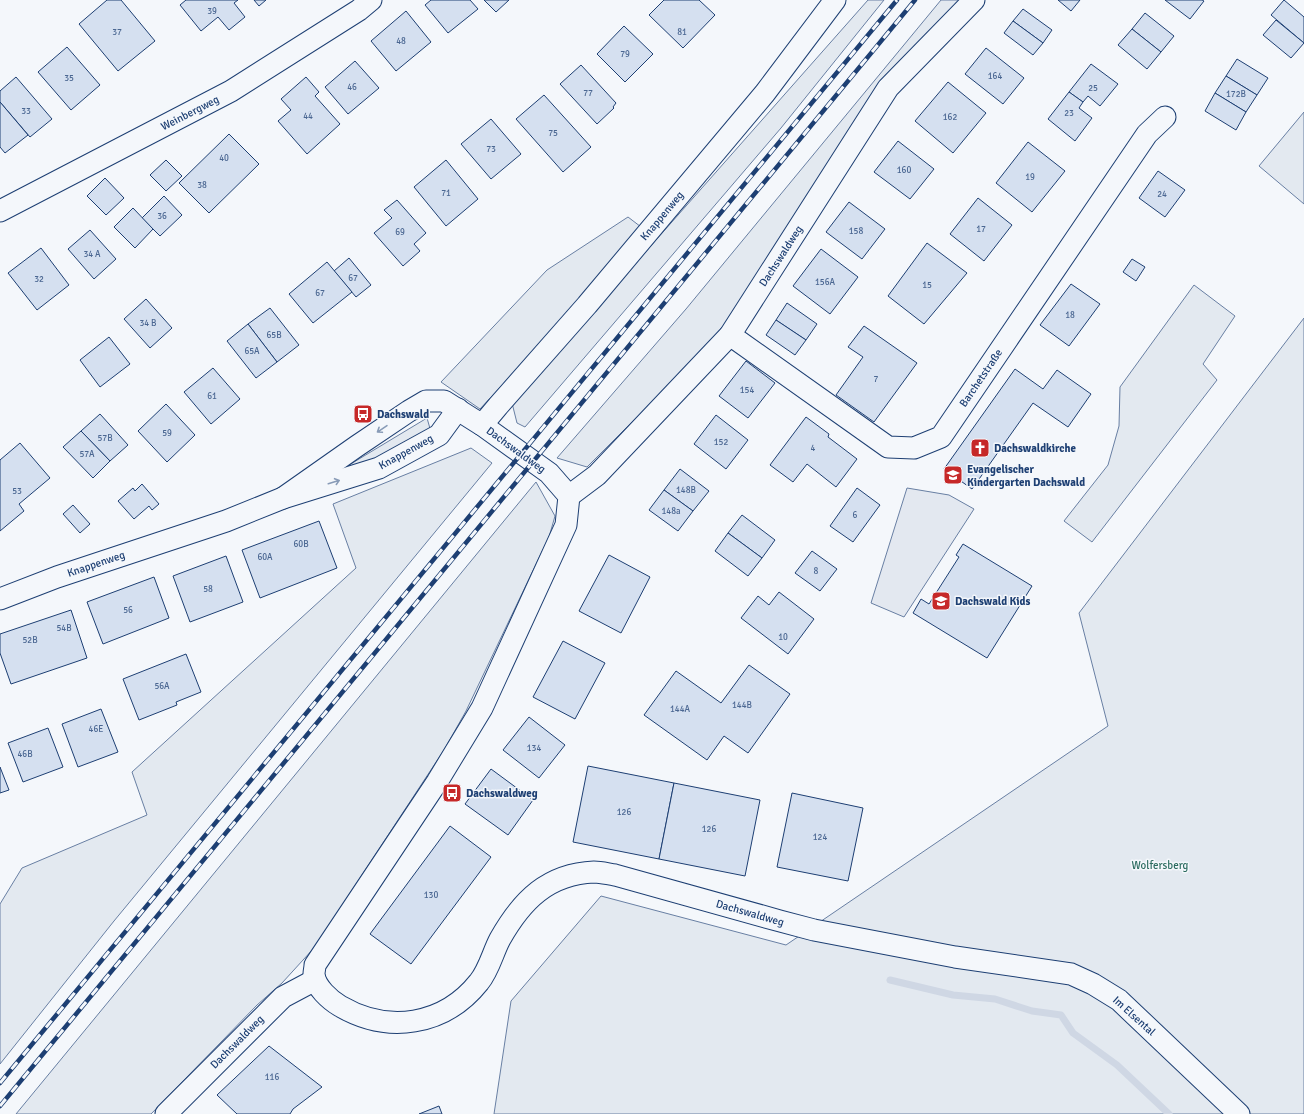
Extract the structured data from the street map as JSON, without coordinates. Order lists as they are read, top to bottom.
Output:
{
  "streets": {
    "street": [
      "Weinbergweg",
      "Knappenweg",
      "Dachswaldweg",
      "Barchetstraße",
      "Im Elsental"
    ]
  },
  "crossings": [
    ["Knappenweg", "Dachswaldweg"],
    ["Dachswaldweg", "Barchetstraße"],
    ["Dachswaldweg", "Im Elsental"]
  ],
  "parks": ["Wolfersberg"],
  "places": {
    "bus stop": ["Dachswald", "Dachswaldweg"],
    "church": ["Dachswaldkirche"],
    "school or university": ["Evangelischer Kindergarten Dachswald", "Dachswald Kids"]
  },
  "house_numbers": [
    "39",
    "37",
    "81",
    "48",
    "79",
    "164",
    "35",
    "46",
    "25",
    "77",
    "172B",
    "33",
    "23",
    "44",
    "162",
    "75",
    "73",
    "40",
    "160",
    "19",
    "38",
    "71",
    "24",
    "36",
    "17",
    "158",
    "69",
    "34 A",
    "67",
    "32",
    "156A",
    "15",
    "67",
    "18",
    "34 B",
    "65B",
    "65A",
    "7",
    "154",
    "61",
    "59",
    "57B",
    "152",
    "4",
    "57A",
    "148B",
    "53",
    "148a",
    "6",
    "60B",
    "60A",
    "8",
    "58",
    "56",
    "54B",
    "10",
    "52B",
    "56A",
    "144B",
    "144A",
    "46E",
    "134",
    "46B",
    "126",
    "126",
    "124",
    "130",
    "116"
  ]
}
